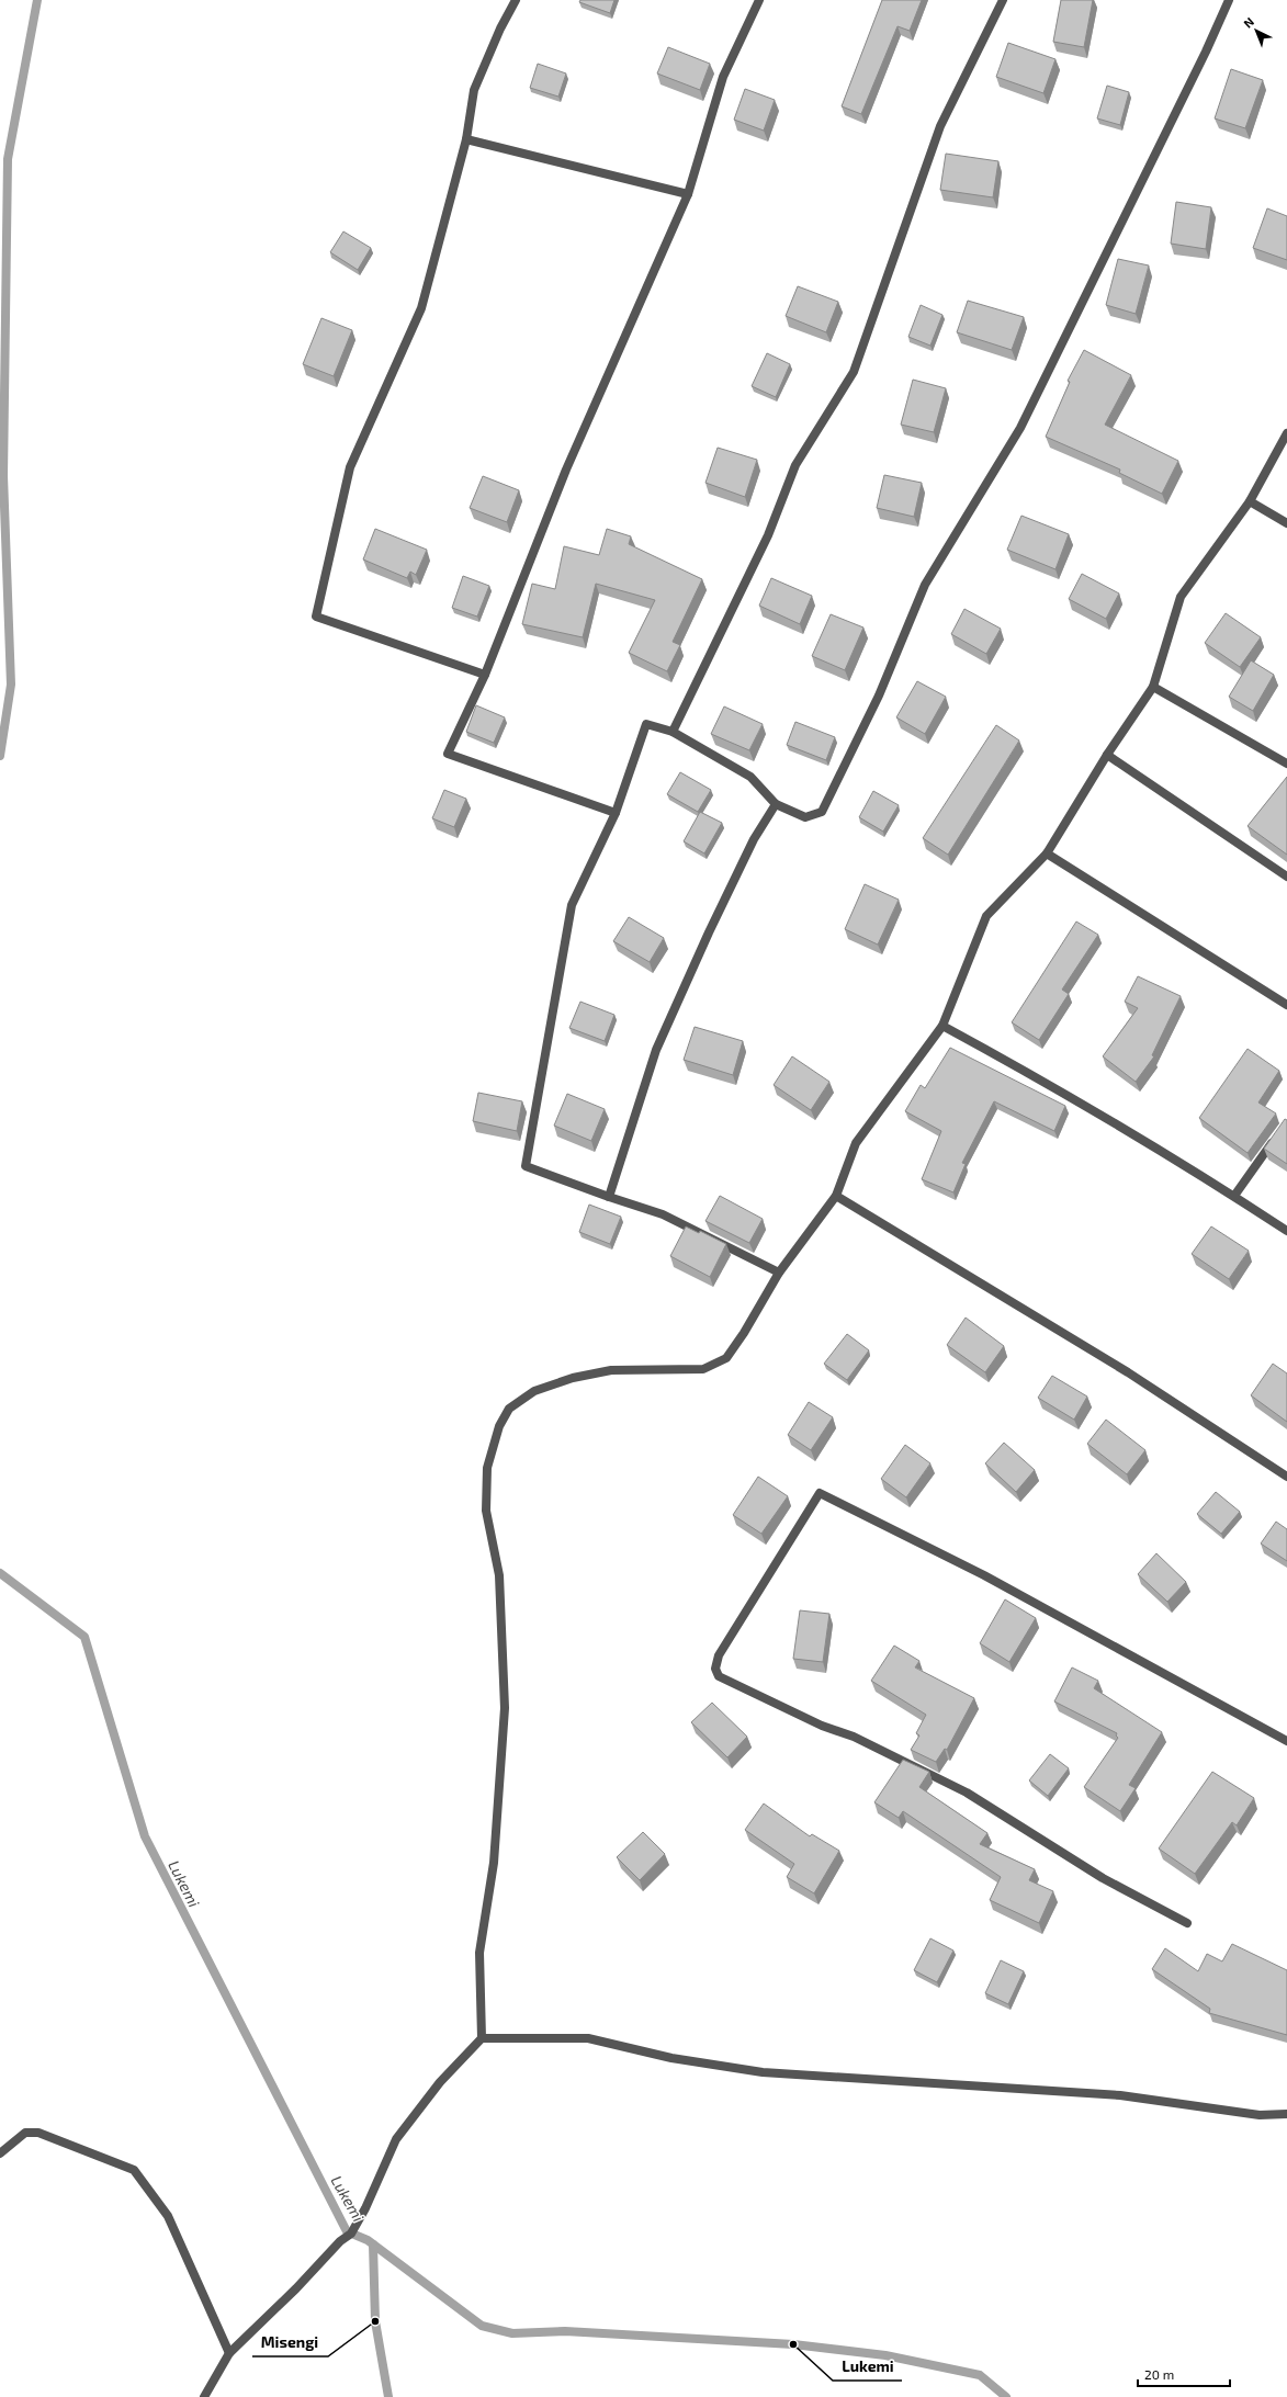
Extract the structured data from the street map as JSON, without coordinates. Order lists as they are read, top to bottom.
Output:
{
  "water": ["Lukemi"],
  "places": ["Misengi", "Lukemi"],
  "scale_bar": "20 m",
  "north": "top left"
}
